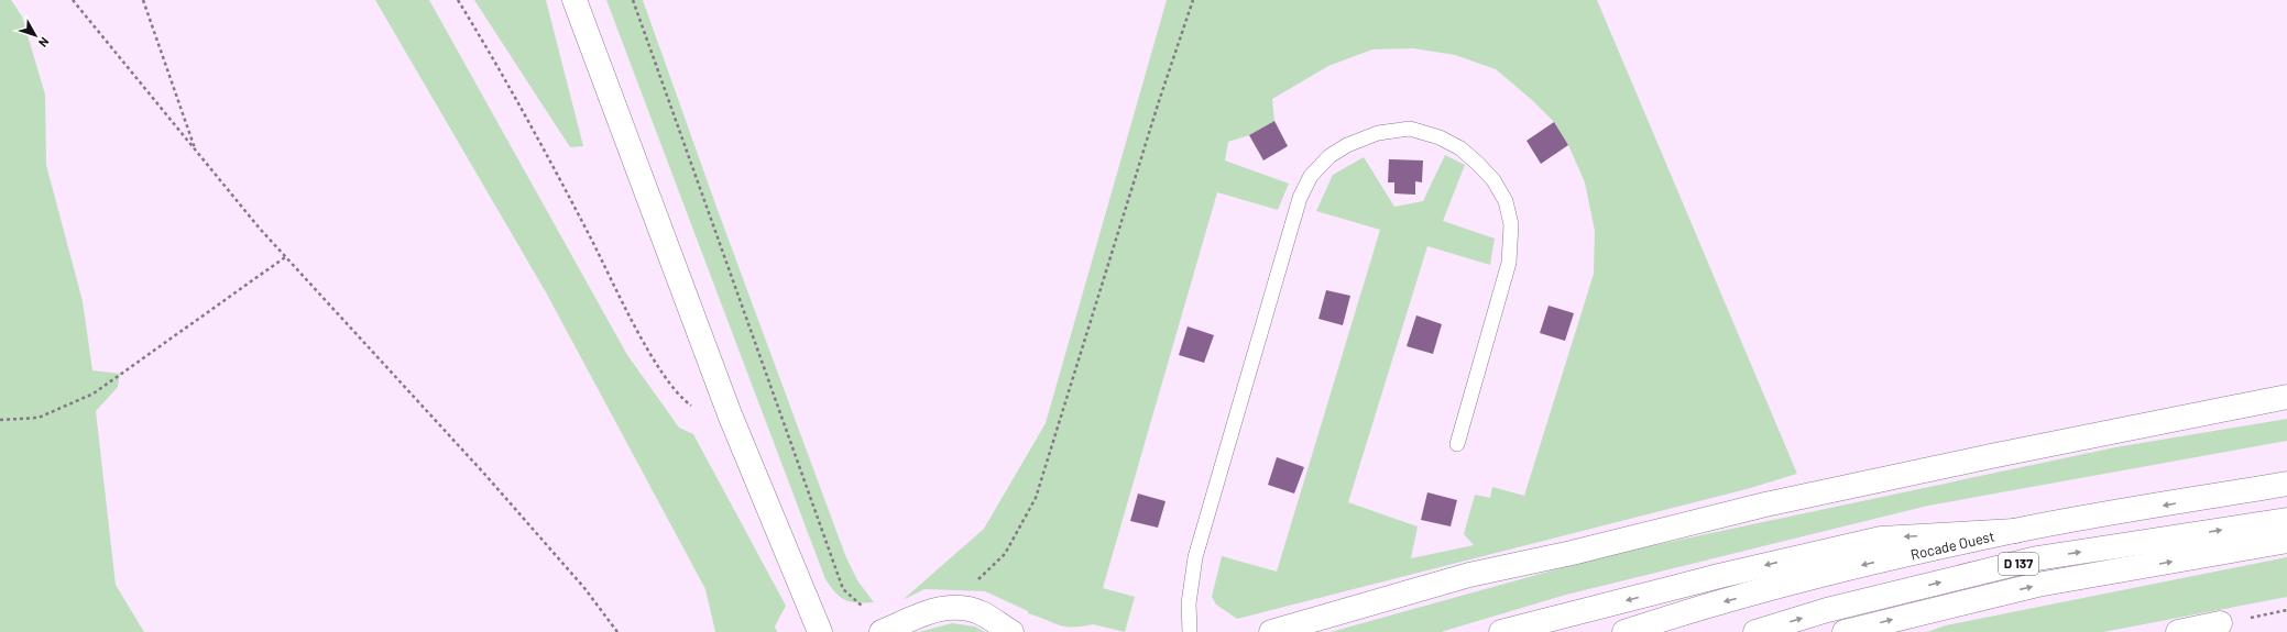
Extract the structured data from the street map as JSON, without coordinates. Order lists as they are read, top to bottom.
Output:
{
  "streets": {
    "main road": ["Rocade Ouest", "D 137"]
  },
  "north": "bottom right"
}
